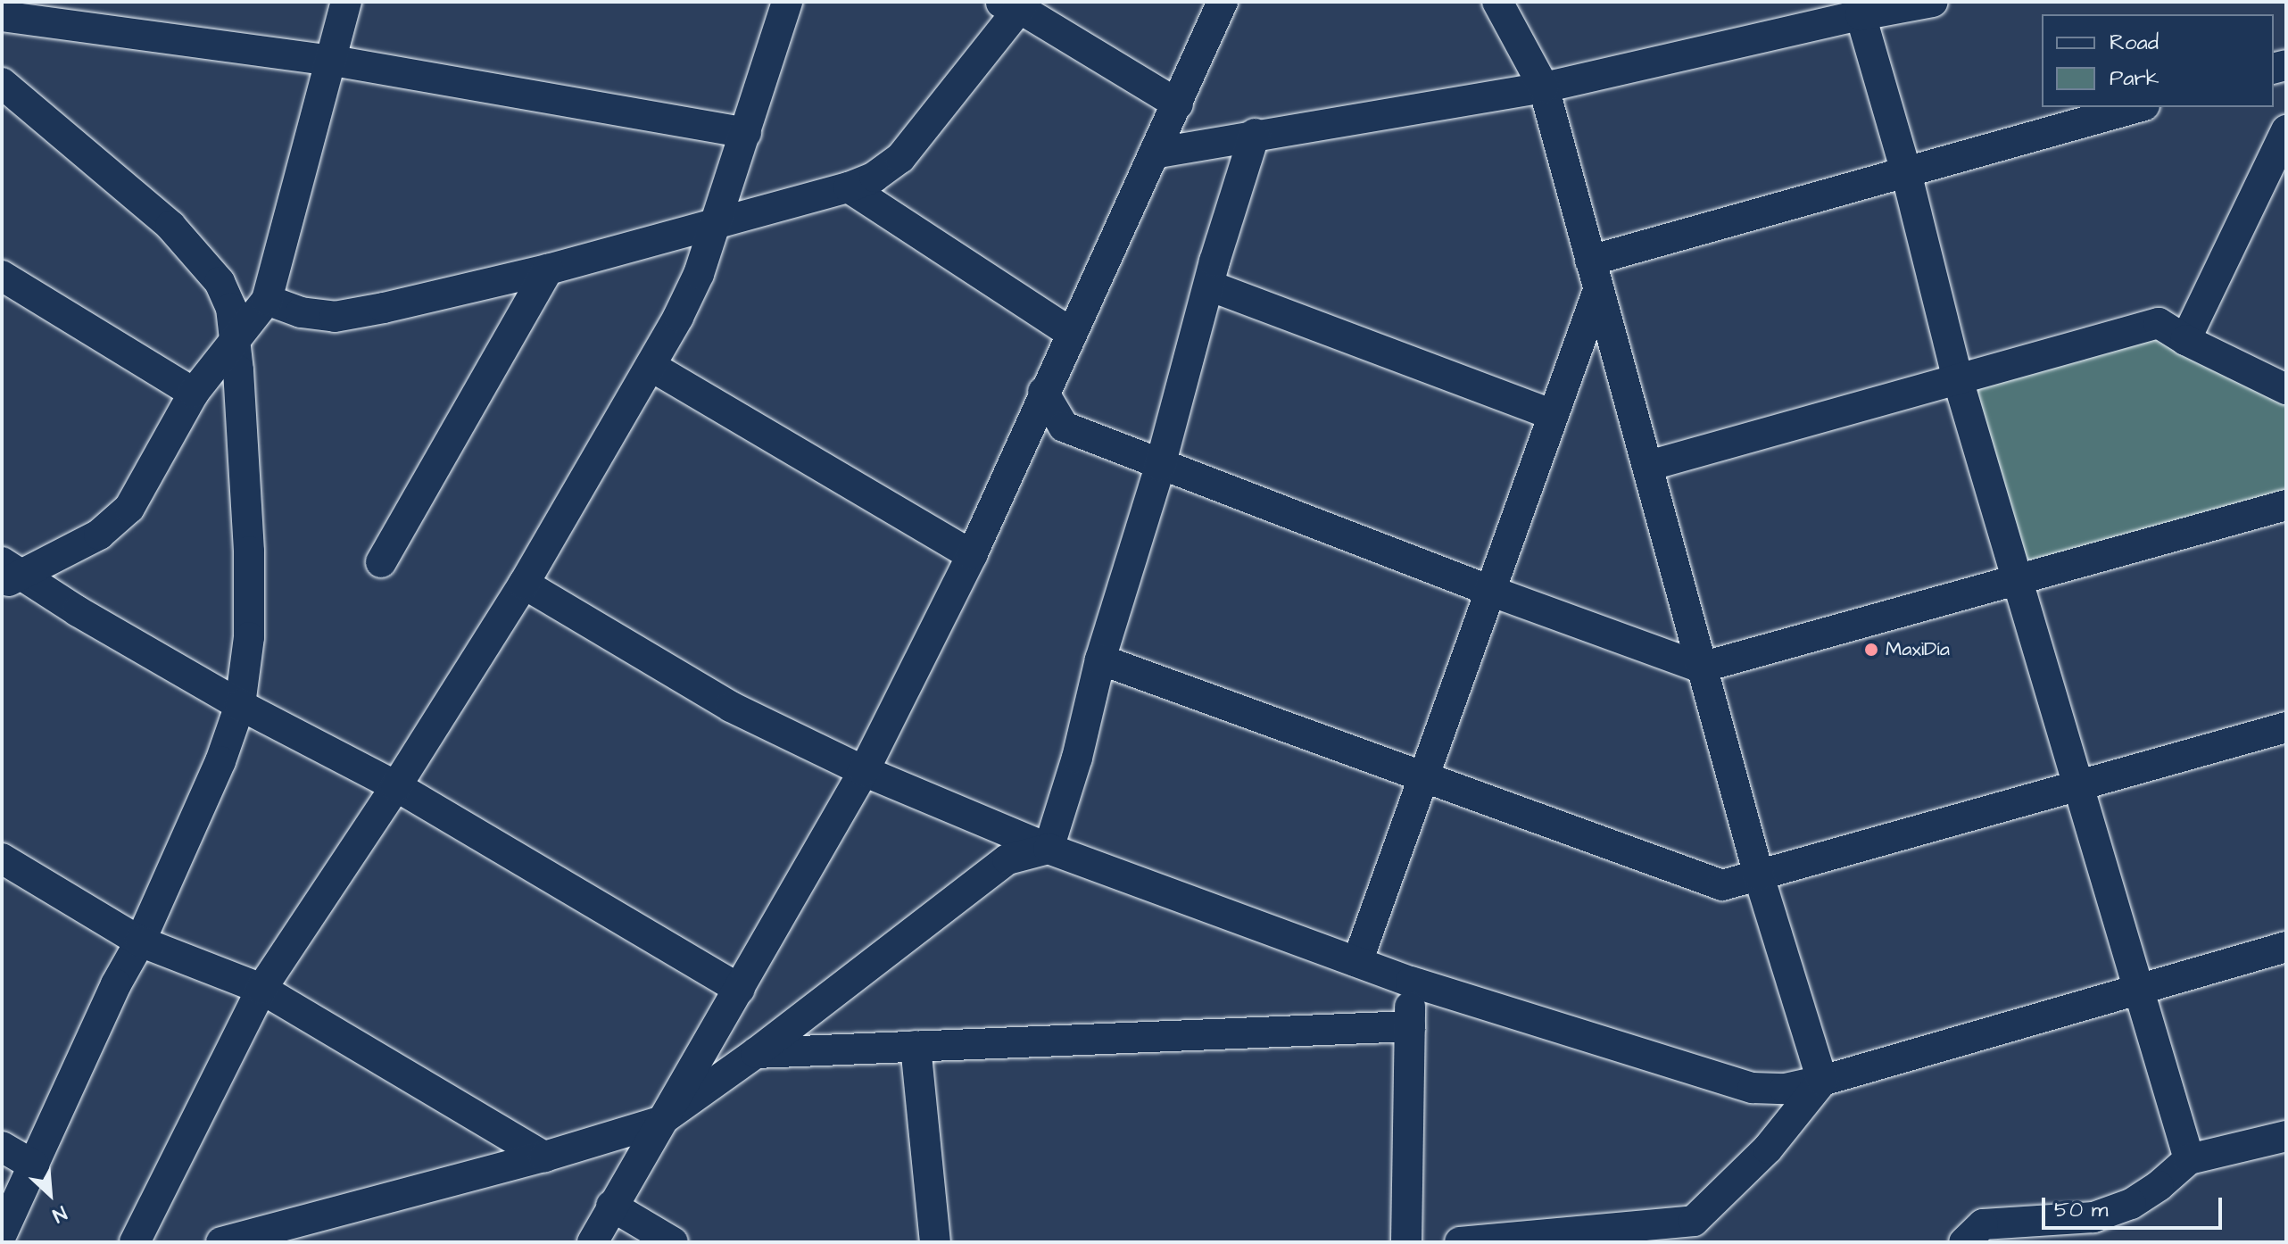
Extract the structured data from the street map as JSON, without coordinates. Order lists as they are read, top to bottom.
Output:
{
  "places": ["MaxiDía"],
  "legend": ["Road", "Park"],
  "scale_bar": "50 m",
  "north": "bottom right"
}
